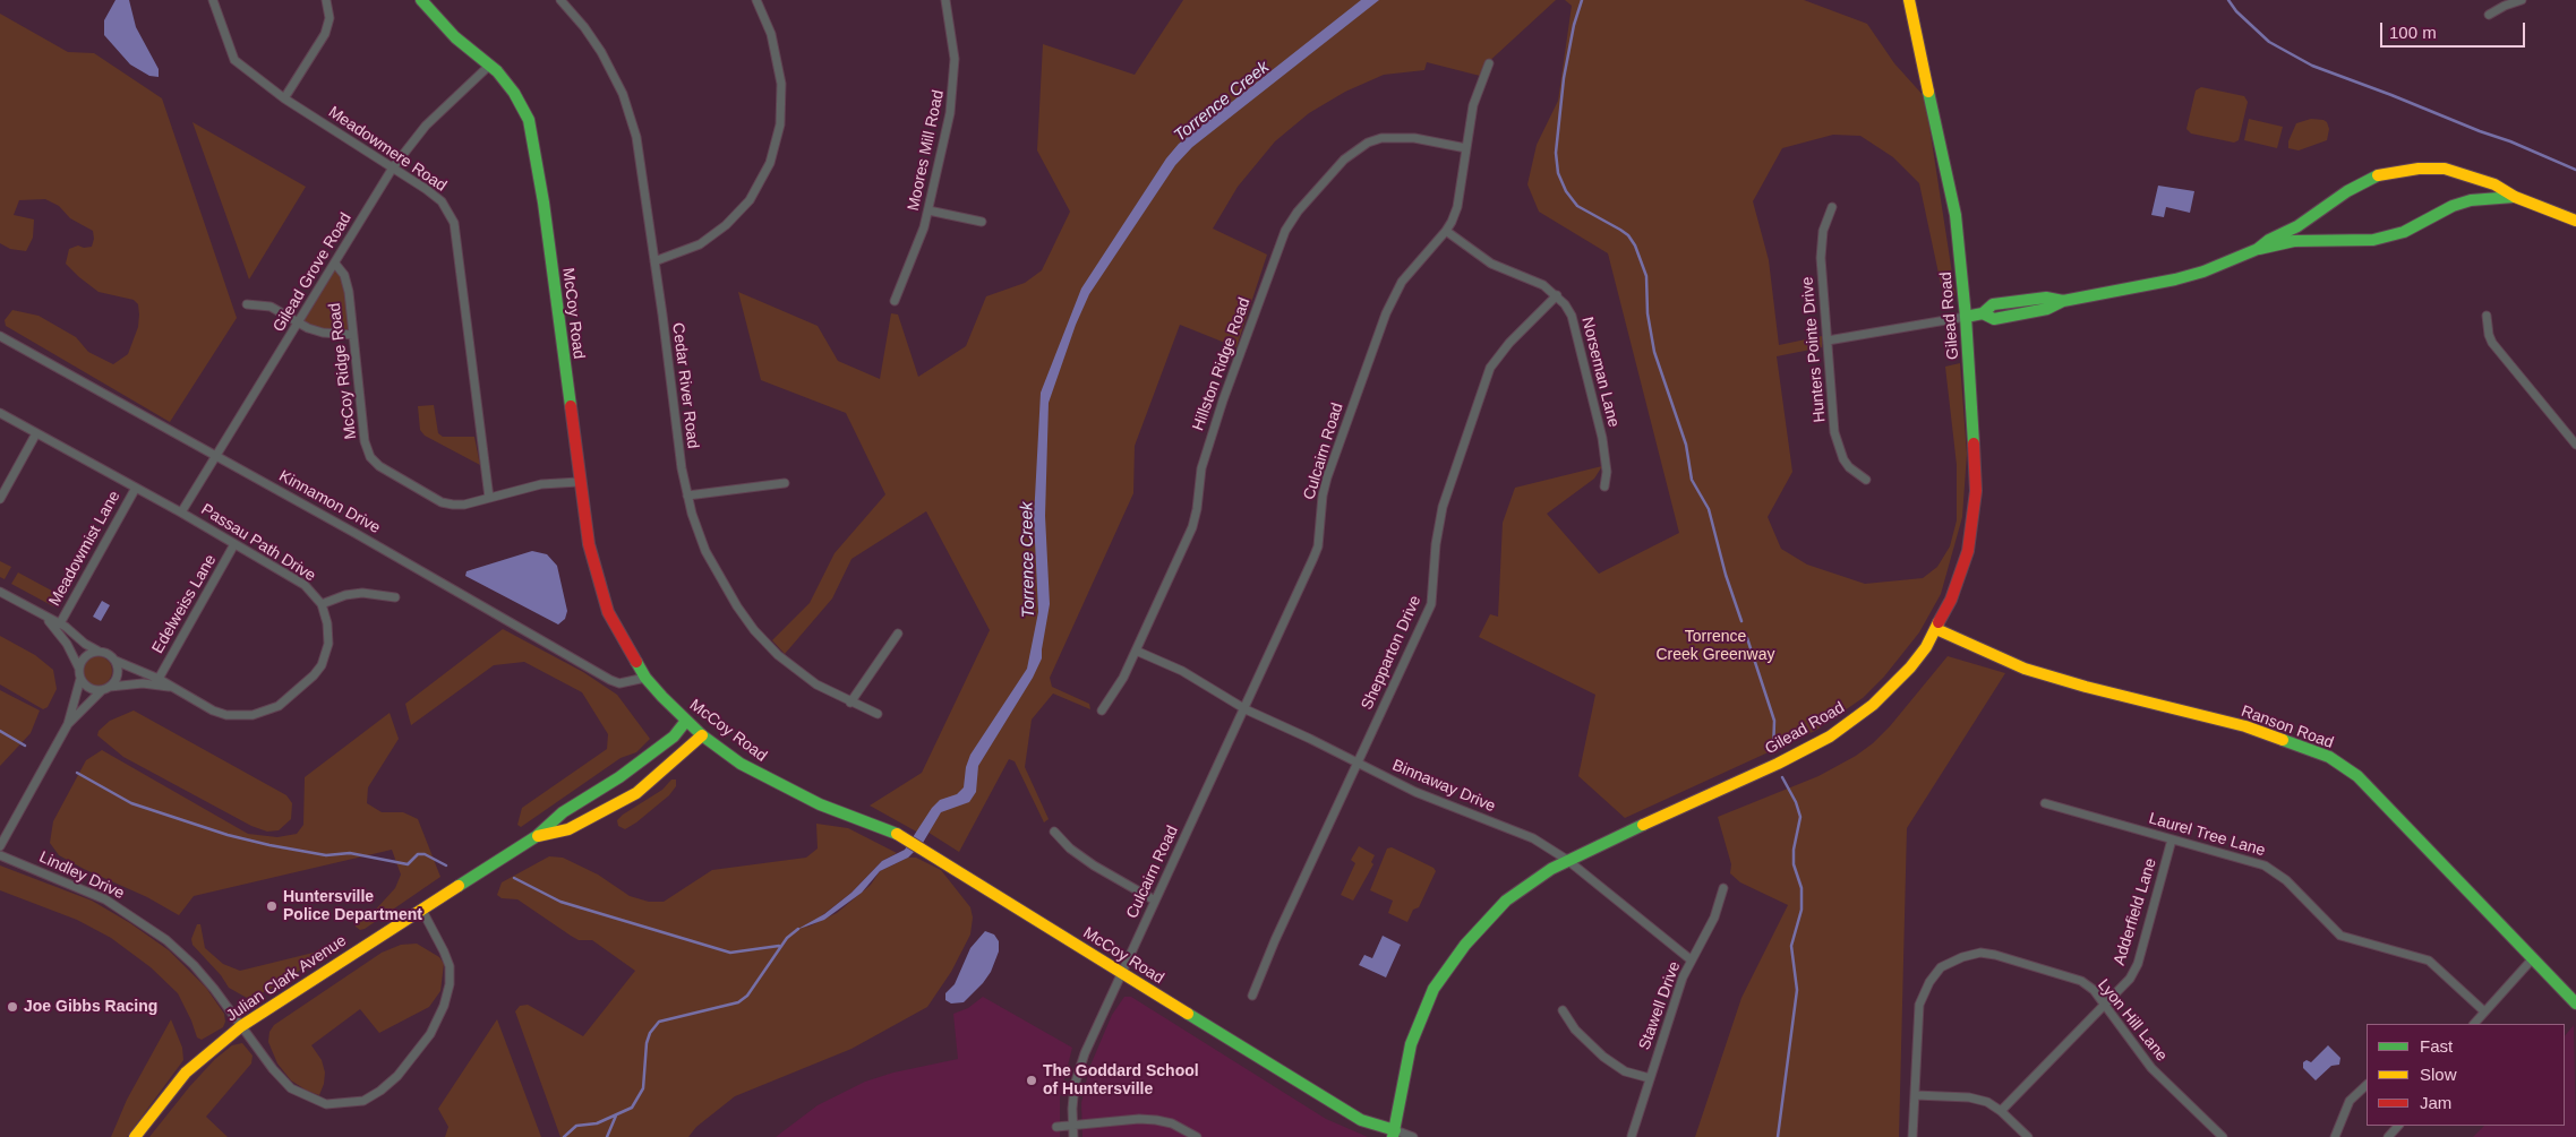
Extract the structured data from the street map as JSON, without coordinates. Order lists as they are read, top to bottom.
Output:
{
  "streets": {
    "main road": [
      "McCoy Road",
      "Gilead Road",
      "Ranson Road",
      "Julian Clark Avenue"
    ],
    "street": [
      "Meadowmere Road",
      "Moores Mill Road",
      "Gilead Grove Road",
      "Hunters Pointe Drive",
      "Hillston Ridge Road",
      "McCoy Ridge Road",
      "Norseman Lane",
      "Cedar River Road",
      "Culcairn Road",
      "Kinnamon Drive",
      "Passau Path Drive",
      "Meadowmist Lane",
      "Edelweiss Lane",
      "Shepparton Drive",
      "Binnaway Drive",
      "Laurel Tree Lane",
      "Lindley Drive",
      "Adderfield Lane",
      "Stawell Drive",
      "Lyon Hill Lane"
    ]
  },
  "crossings": [
    ["Meadowmere Road", "Gilead Grove Road"],
    ["Meadowmere Road", "McCoy Ridge Road"],
    ["Gilead Grove Road", "McCoy Road"],
    ["Gilead Grove Road", "McCoy Ridge Road"],
    ["Gilead Grove Road", "Kinnamon Drive"],
    ["Gilead Grove Road", "Passau Path Drive"],
    ["McCoy Road", "Gilead Road"],
    ["McCoy Road", "McCoy Ridge Road"],
    ["McCoy Road", "Culcairn Road"],
    ["McCoy Road", "Kinnamon Drive"],
    ["McCoy Road", "Julian Clark Avenue"],
    ["Gilead Road", "Ranson Road"],
    ["Gilead Road", "Binnaway Drive"],
    ["Hillston Ridge Road", "Culcairn Road"],
    ["Hillston Ridge Road", "Binnaway Drive"],
    ["Norseman Lane", "Culcairn Road"],
    ["Norseman Lane", "Shepparton Drive"],
    ["Culcairn Road", "Binnaway Drive"],
    ["Passau Path Drive", "Meadowmist Lane"],
    ["Passau Path Drive", "Edelweiss Lane"],
    ["Shepparton Drive", "Binnaway Drive"],
    ["Binnaway Drive", "Stawell Drive"],
    ["Laurel Tree Lane", "Adderfield Lane"],
    ["Lindley Drive", "Julian Clark Avenue"],
    ["Adderfield Lane", "Lyon Hill Lane"]
  ],
  "water": ["Torrence Creek"],
  "parks": ["Torrence Creek Greenway"],
  "places": ["Huntersville Police Department", "Joe Gibbs Racing", "The Goddard School of Huntersville"],
  "legend": ["Fast", "Slow", "Jam"],
  "scale_bar": "100 m"
}
